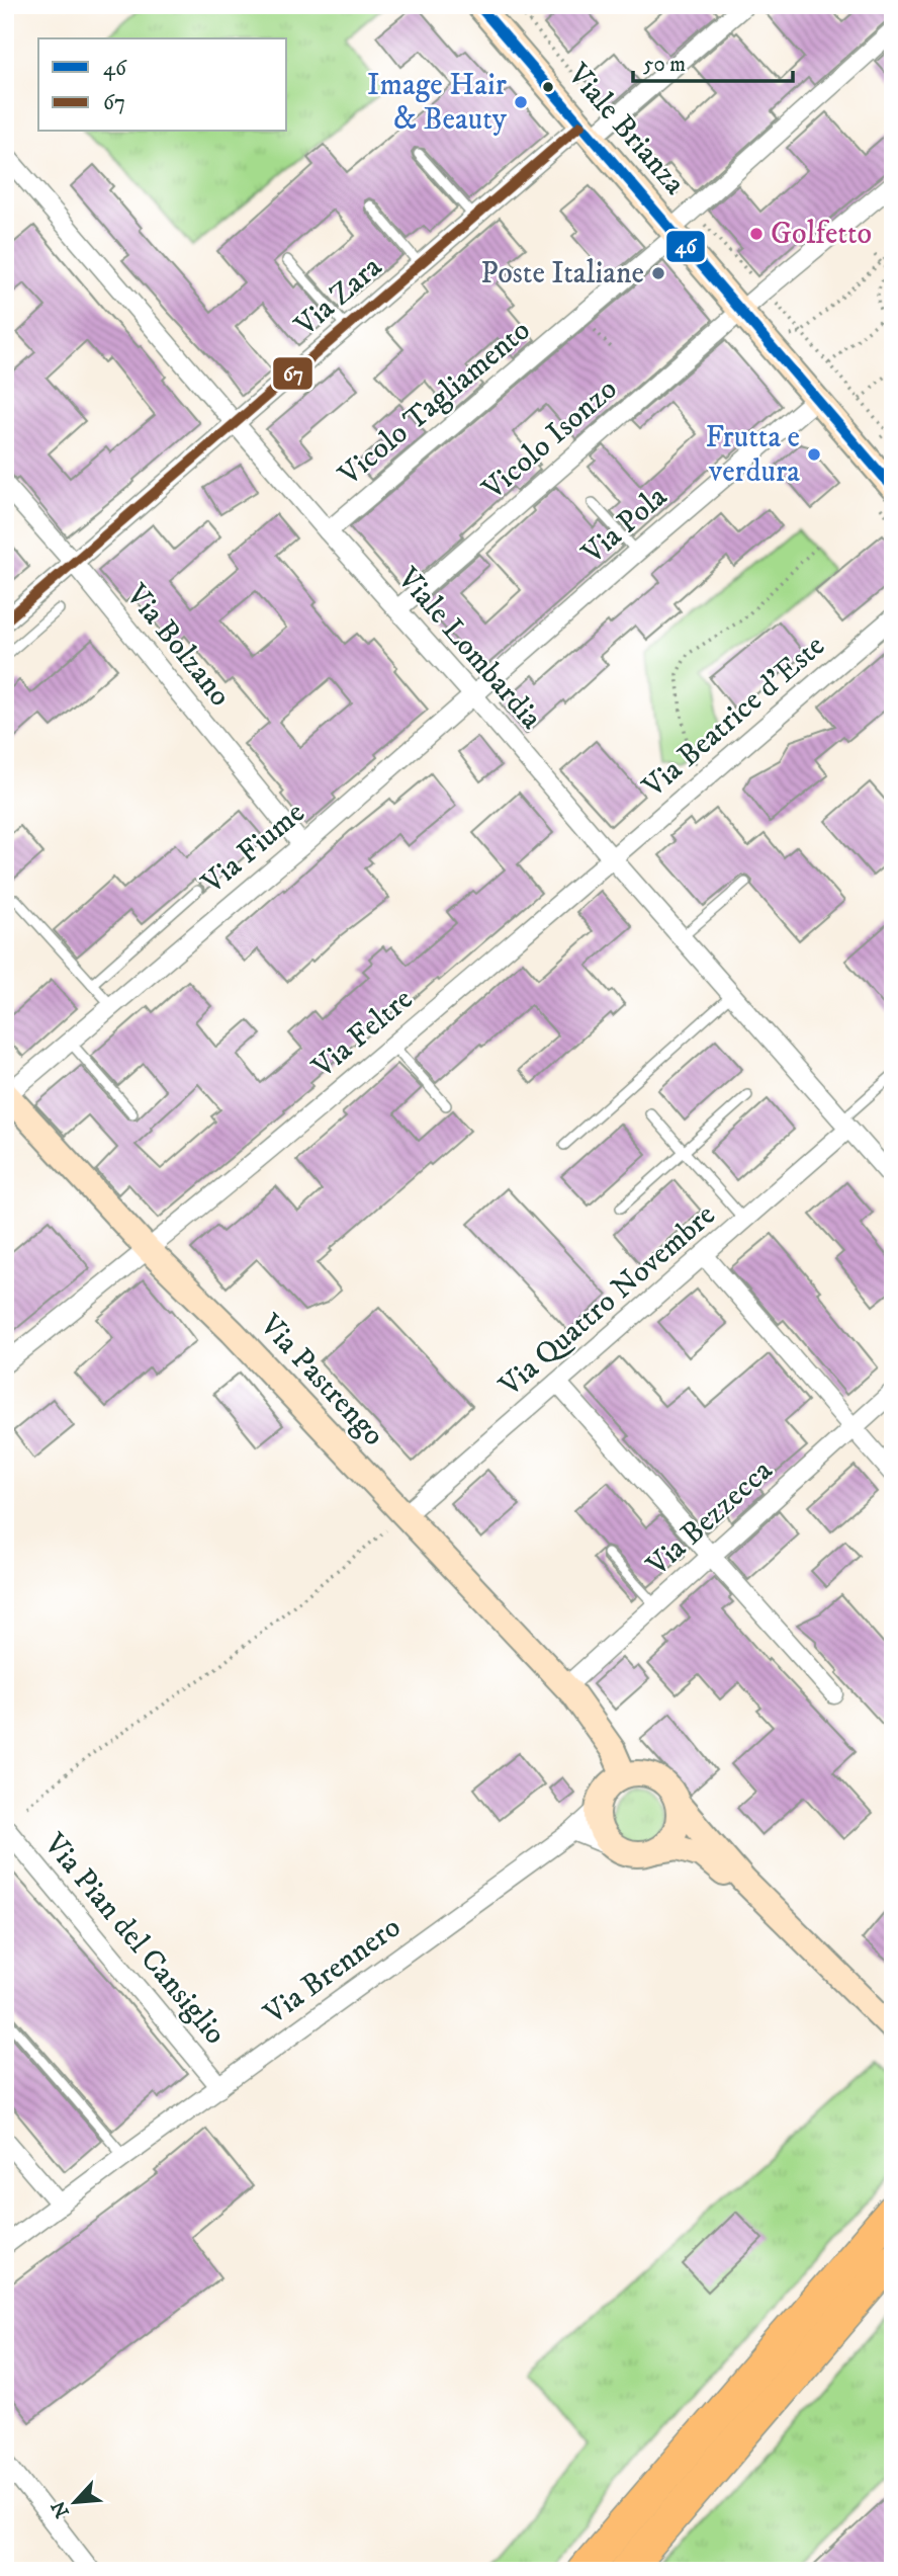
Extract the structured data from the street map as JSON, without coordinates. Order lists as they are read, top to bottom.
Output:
{
  "streets": {
    "street": [
      "Viale Brianza",
      "Via Zara",
      "Vicolo Tagliamento",
      "Vicolo Isonzo",
      "Via Pola",
      "Via Bolzano",
      "Viale Lombardia",
      "Via Beatrice d'Este",
      "Via Fiume",
      "Via Feltre",
      "Via Quattro Novembre",
      "Via Pastrengo",
      "Via Bezzecca",
      "Via Pian del Cansiglio",
      "Via Brennero"
    ]
  },
  "crossings": [
    ["Viale Brianza", "Via Zara"],
    ["Viale Brianza", "Vicolo Tagliamento"],
    ["Viale Brianza", "Vicolo Isonzo"],
    ["Viale Brianza", "Via Pola"],
    ["Via Zara", "Via Bolzano"],
    ["Via Zara", "Viale Lombardia"],
    ["Vicolo Tagliamento", "Viale Lombardia"],
    ["Vicolo Isonzo", "Viale Lombardia"],
    ["Via Pola", "Viale Lombardia"],
    ["Via Pola", "Via Fiume"],
    ["Via Bolzano", "Via Fiume"],
    ["Viale Lombardia", "Via Beatrice d'Este"],
    ["Viale Lombardia", "Via Fiume"],
    ["Viale Lombardia", "Via Feltre"],
    ["Viale Lombardia", "Via Quattro Novembre"],
    ["Via Beatrice d'Este", "Via Feltre"],
    ["Via Fiume", "Via Pastrengo"],
    ["Via Feltre", "Via Pastrengo"],
    ["Via Quattro Novembre", "Via Pastrengo"],
    ["Via Pastrengo", "Via Bezzecca"],
    ["Via Pastrengo", "Via Brennero"],
    ["Via Pian del Cansiglio", "Via Brennero"]
  ],
  "places": [
    "Image Hair & Beauty",
    "Golfetto",
    "Poste Italiane",
    "Frutta e verdura"
  ],
  "lines": ["transit line 46", "transit line 67"],
  "legend": ["46", "67"],
  "scale_bar": "50 m",
  "north": "bottom left"
}
